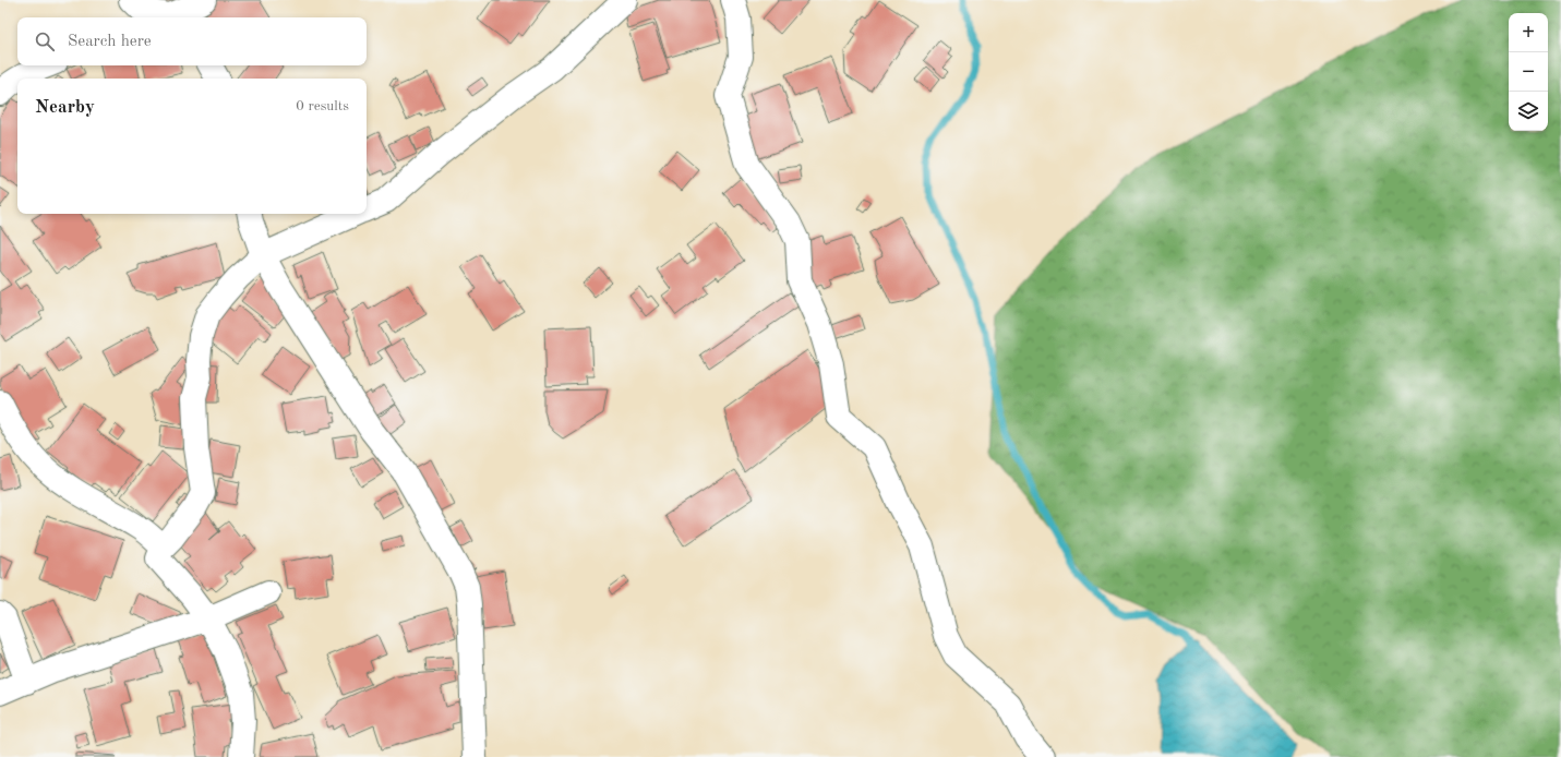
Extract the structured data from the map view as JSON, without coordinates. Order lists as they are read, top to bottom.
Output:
{
  "page": {
    "map_buttons": ["+", "−"],
    "search": "Search here",
    "heading": ["Nearby", "0 results"]
  }
}
